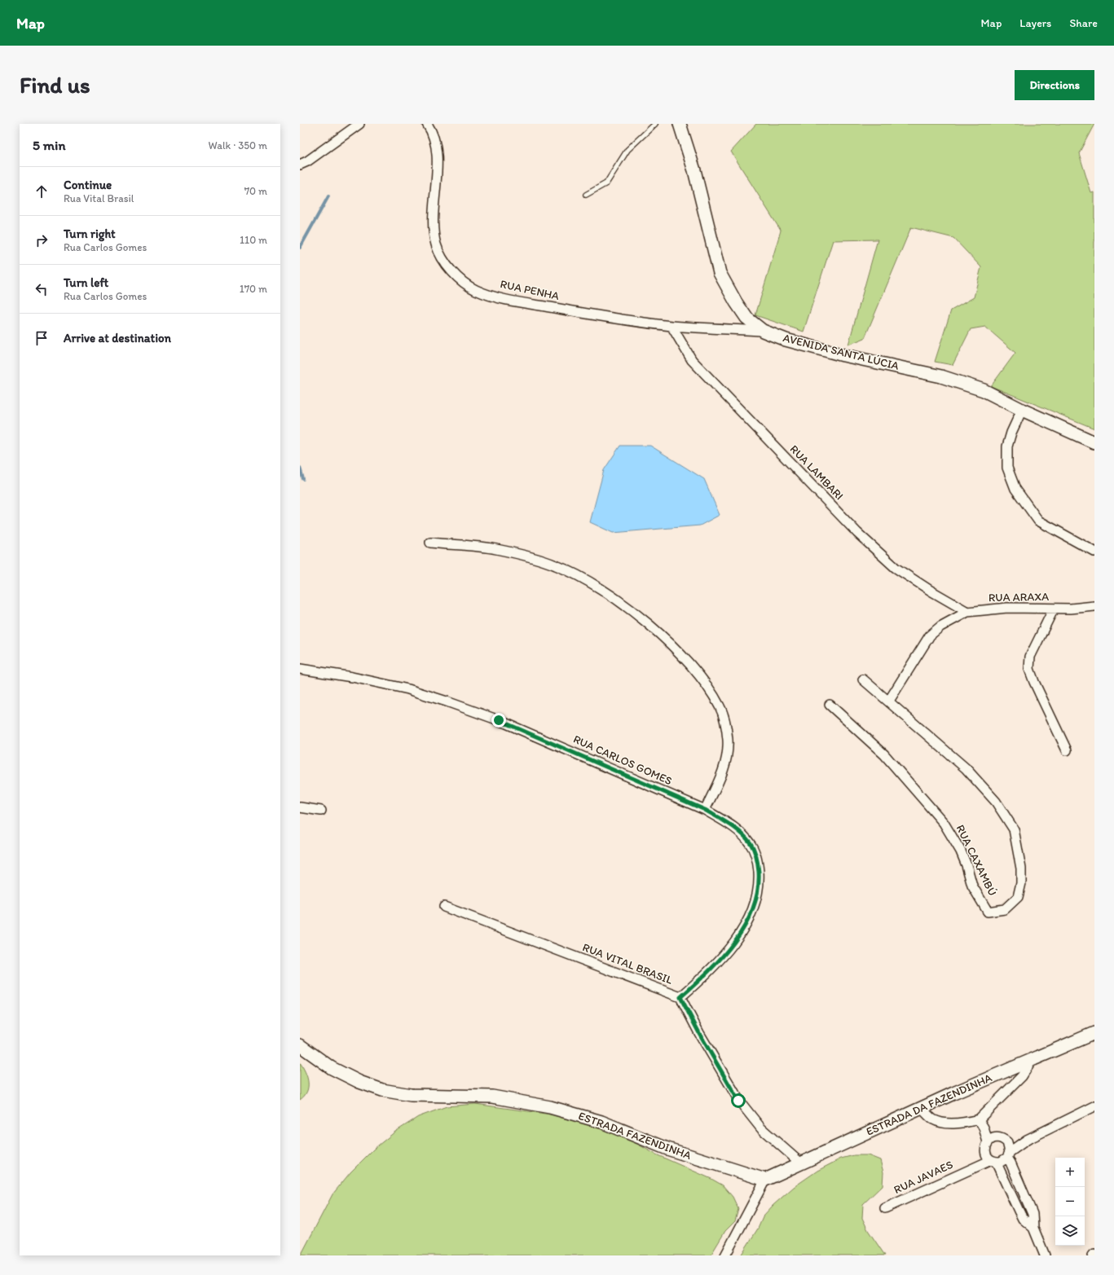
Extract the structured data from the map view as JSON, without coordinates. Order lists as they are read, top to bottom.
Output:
{
  "streets": {
    "street": [
      "RUA PENHA",
      "AVENIDA SANTA LÚCIA",
      "RUA LAMBARI",
      "RUA ARAXA",
      "RUA CARLOS GOMES",
      "RUA CAXAMBÚ",
      "RUA VITAL BRASIL",
      "ESTRADA DA FAZENDINHA",
      "ESTRADA FAZENDINHA",
      "RUA JAVAES"
    ]
  },
  "crossings": [
    ["RUA PENHA", "AVENIDA SANTA LÚCIA"],
    ["RUA PENHA", "RUA LAMBARI"],
    ["RUA LAMBARI", "RUA ARAXA"],
    ["RUA ARAXA", "RUA CAXAMBÚ"],
    ["RUA CARLOS GOMES", "RUA VITAL BRASIL"],
    ["RUA VITAL BRASIL", "ESTRADA DA FAZENDINHA"],
    ["ESTRADA DA FAZENDINHA", "ESTRADA FAZENDINHA"]
  ],
  "page": {
    "header": "Map",
    "nav": ["Map", "Layers", "Share"],
    "buttons": "Directions",
    "title": "Find us",
    "heading": ["5 min", "Walk · 350 m"],
    "list": [
      ["Continue", "Rua Vital Brasil", "70 m"],
      ["Turn right", "Rua Carlos Gomes", "110 m"],
      ["Turn left", "Rua Carlos Gomes", "170 m"],
      "Arrive at destination"
    ],
    "map_buttons": ["+", "−"]
  }
}
